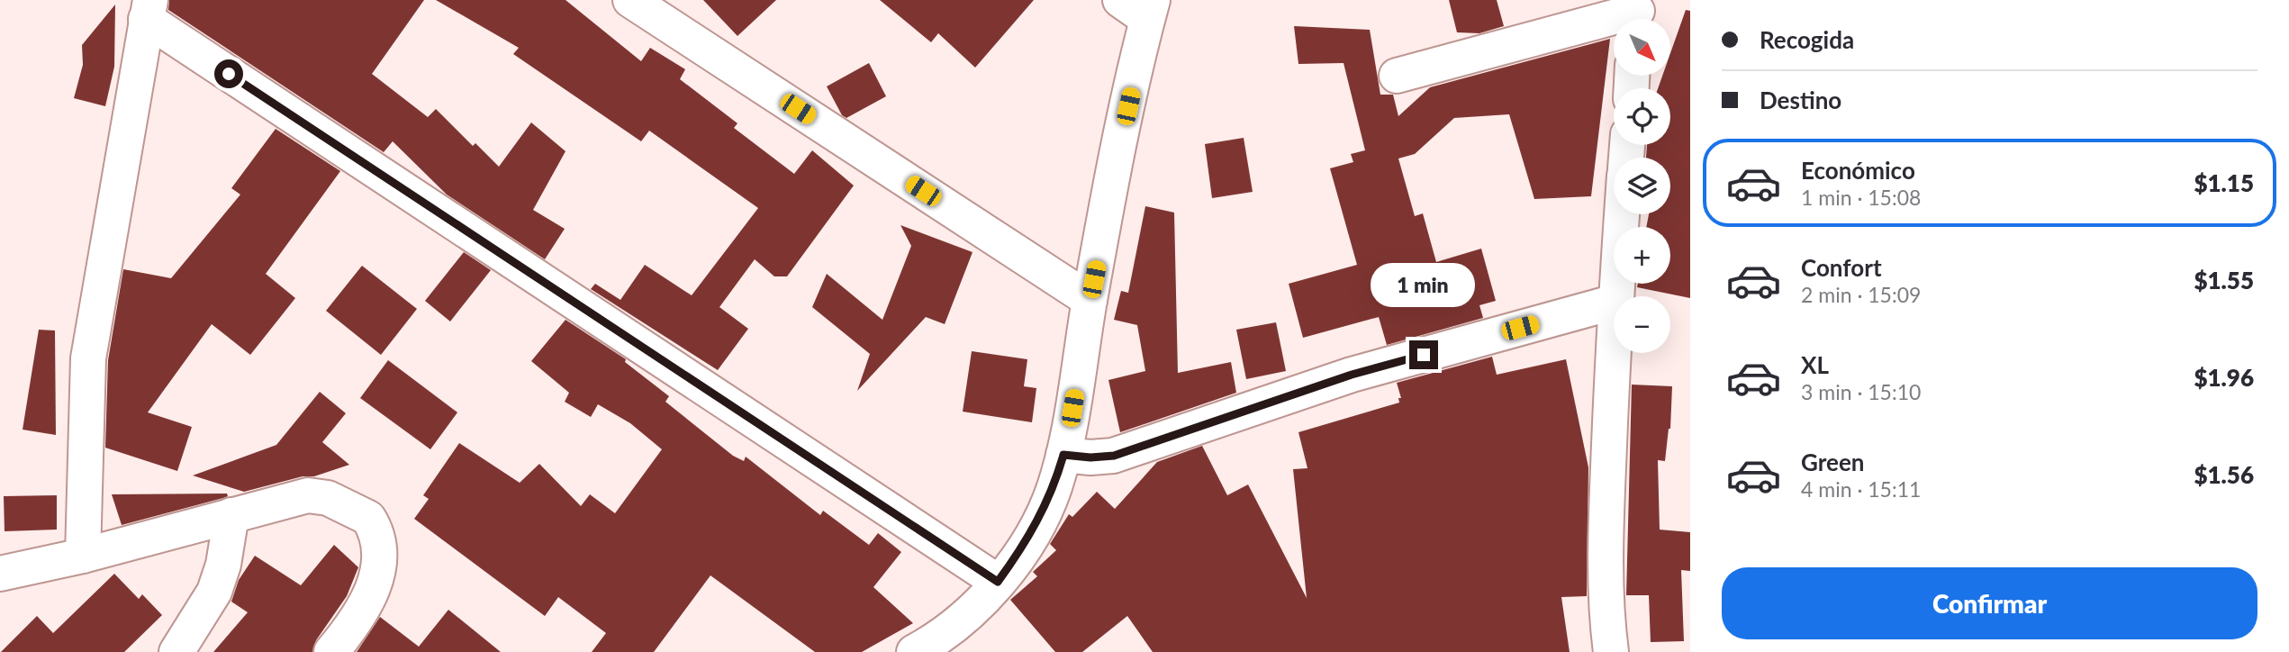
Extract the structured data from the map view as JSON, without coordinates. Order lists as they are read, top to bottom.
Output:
{
  "north": "bottom right",
  "page": {
    "banner": ["Recogida", "Destino"],
    "map_buttons": ["+", "−"],
    "list": [
      {
        "name": "Económico",
        "note": "1 min · 15:08",
        "value": "$1.15"
      },
      {
        "name": "Confort",
        "note": "2 min · 15:09",
        "value": "$1.55"
      },
      {
        "name": "XL",
        "note": "3 min · 15:10",
        "value": "$1.96"
      },
      {
        "name": "Green",
        "note": "4 min · 15:11",
        "value": "$1.56"
      }
    ],
    "bubble": "1 min",
    "buttons": "Confirmar"
  }
}
